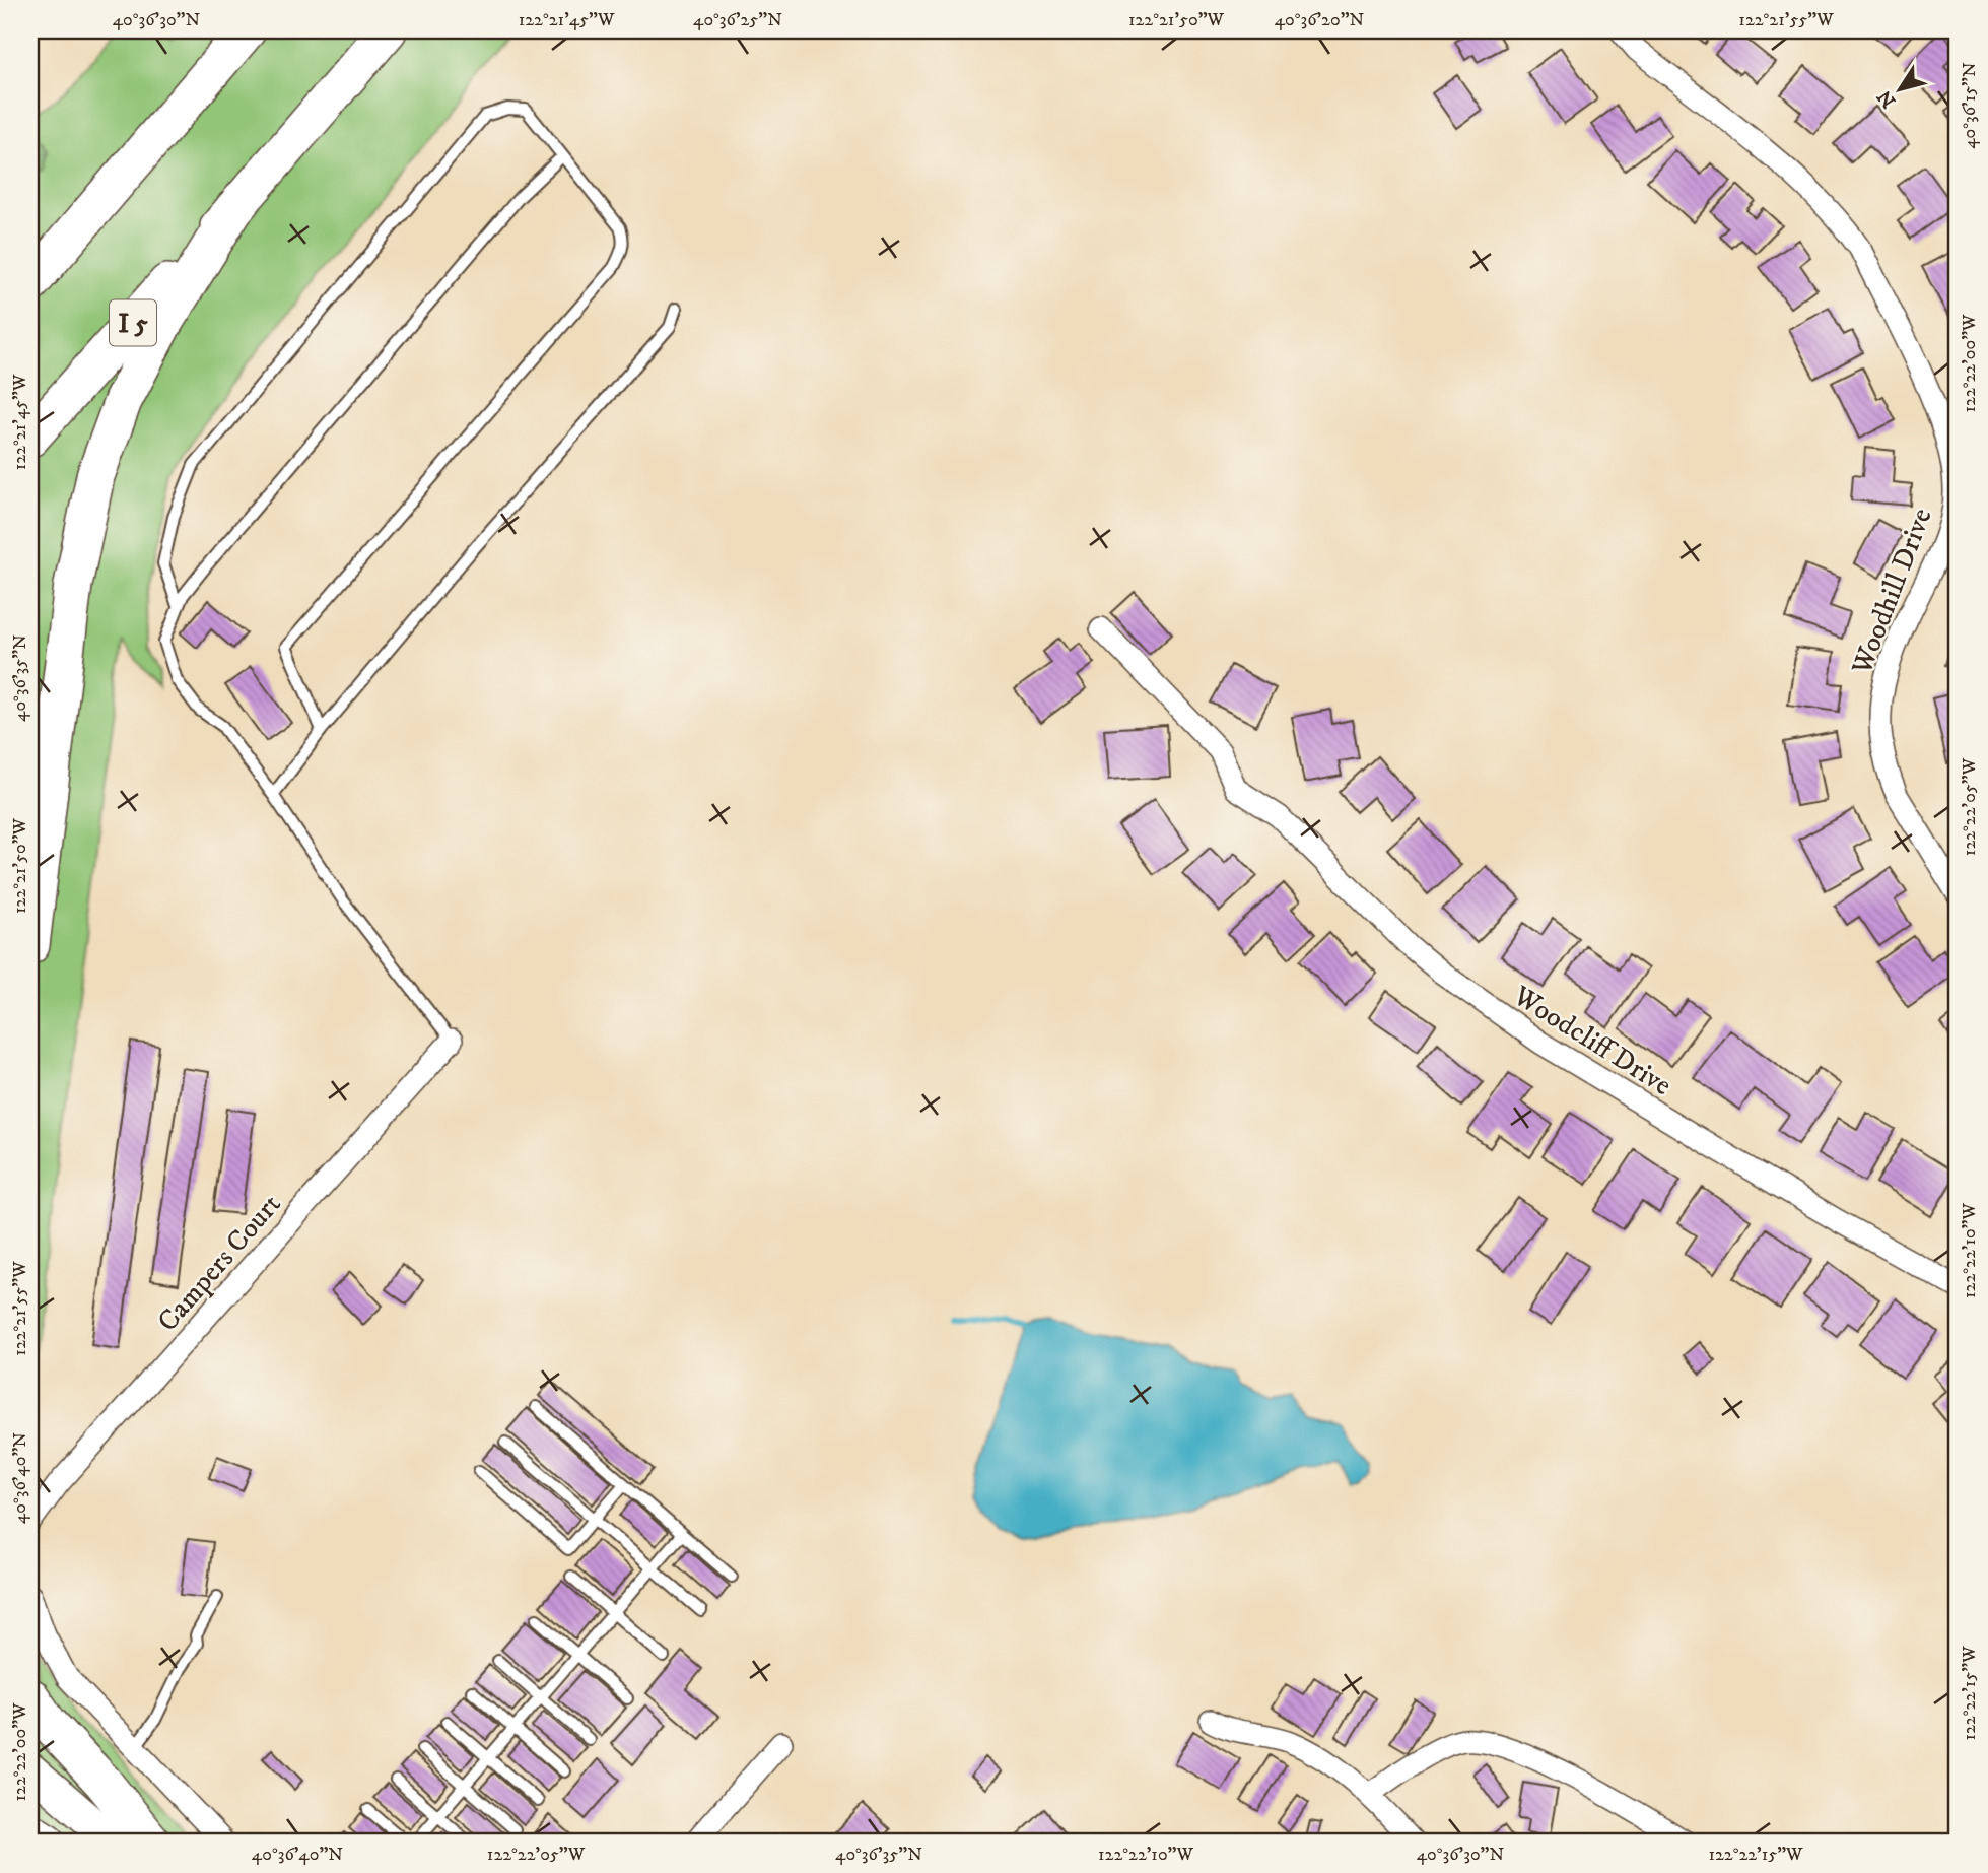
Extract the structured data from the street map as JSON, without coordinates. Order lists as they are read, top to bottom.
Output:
{
  "streets": {
    "highway": ["I 5"],
    "street": ["Woodhill Drive", "Woodcliff Drive", "Campers Court"]
  },
  "north": "bottom left",
  "coordinates": [
    "40°36'30\"N",
    "122°21'45\"W",
    "40°36'25\"N",
    "122°21'50\"W",
    "40°36'20\"N",
    "122°21'55\"W",
    "40°36'15\"N",
    "122°22'00\"W",
    "40°36'35\"N",
    "122°22'05\"W",
    "122°22'10\"W",
    "40°36'40\"N",
    "122°22'15\"W"
  ]
}
